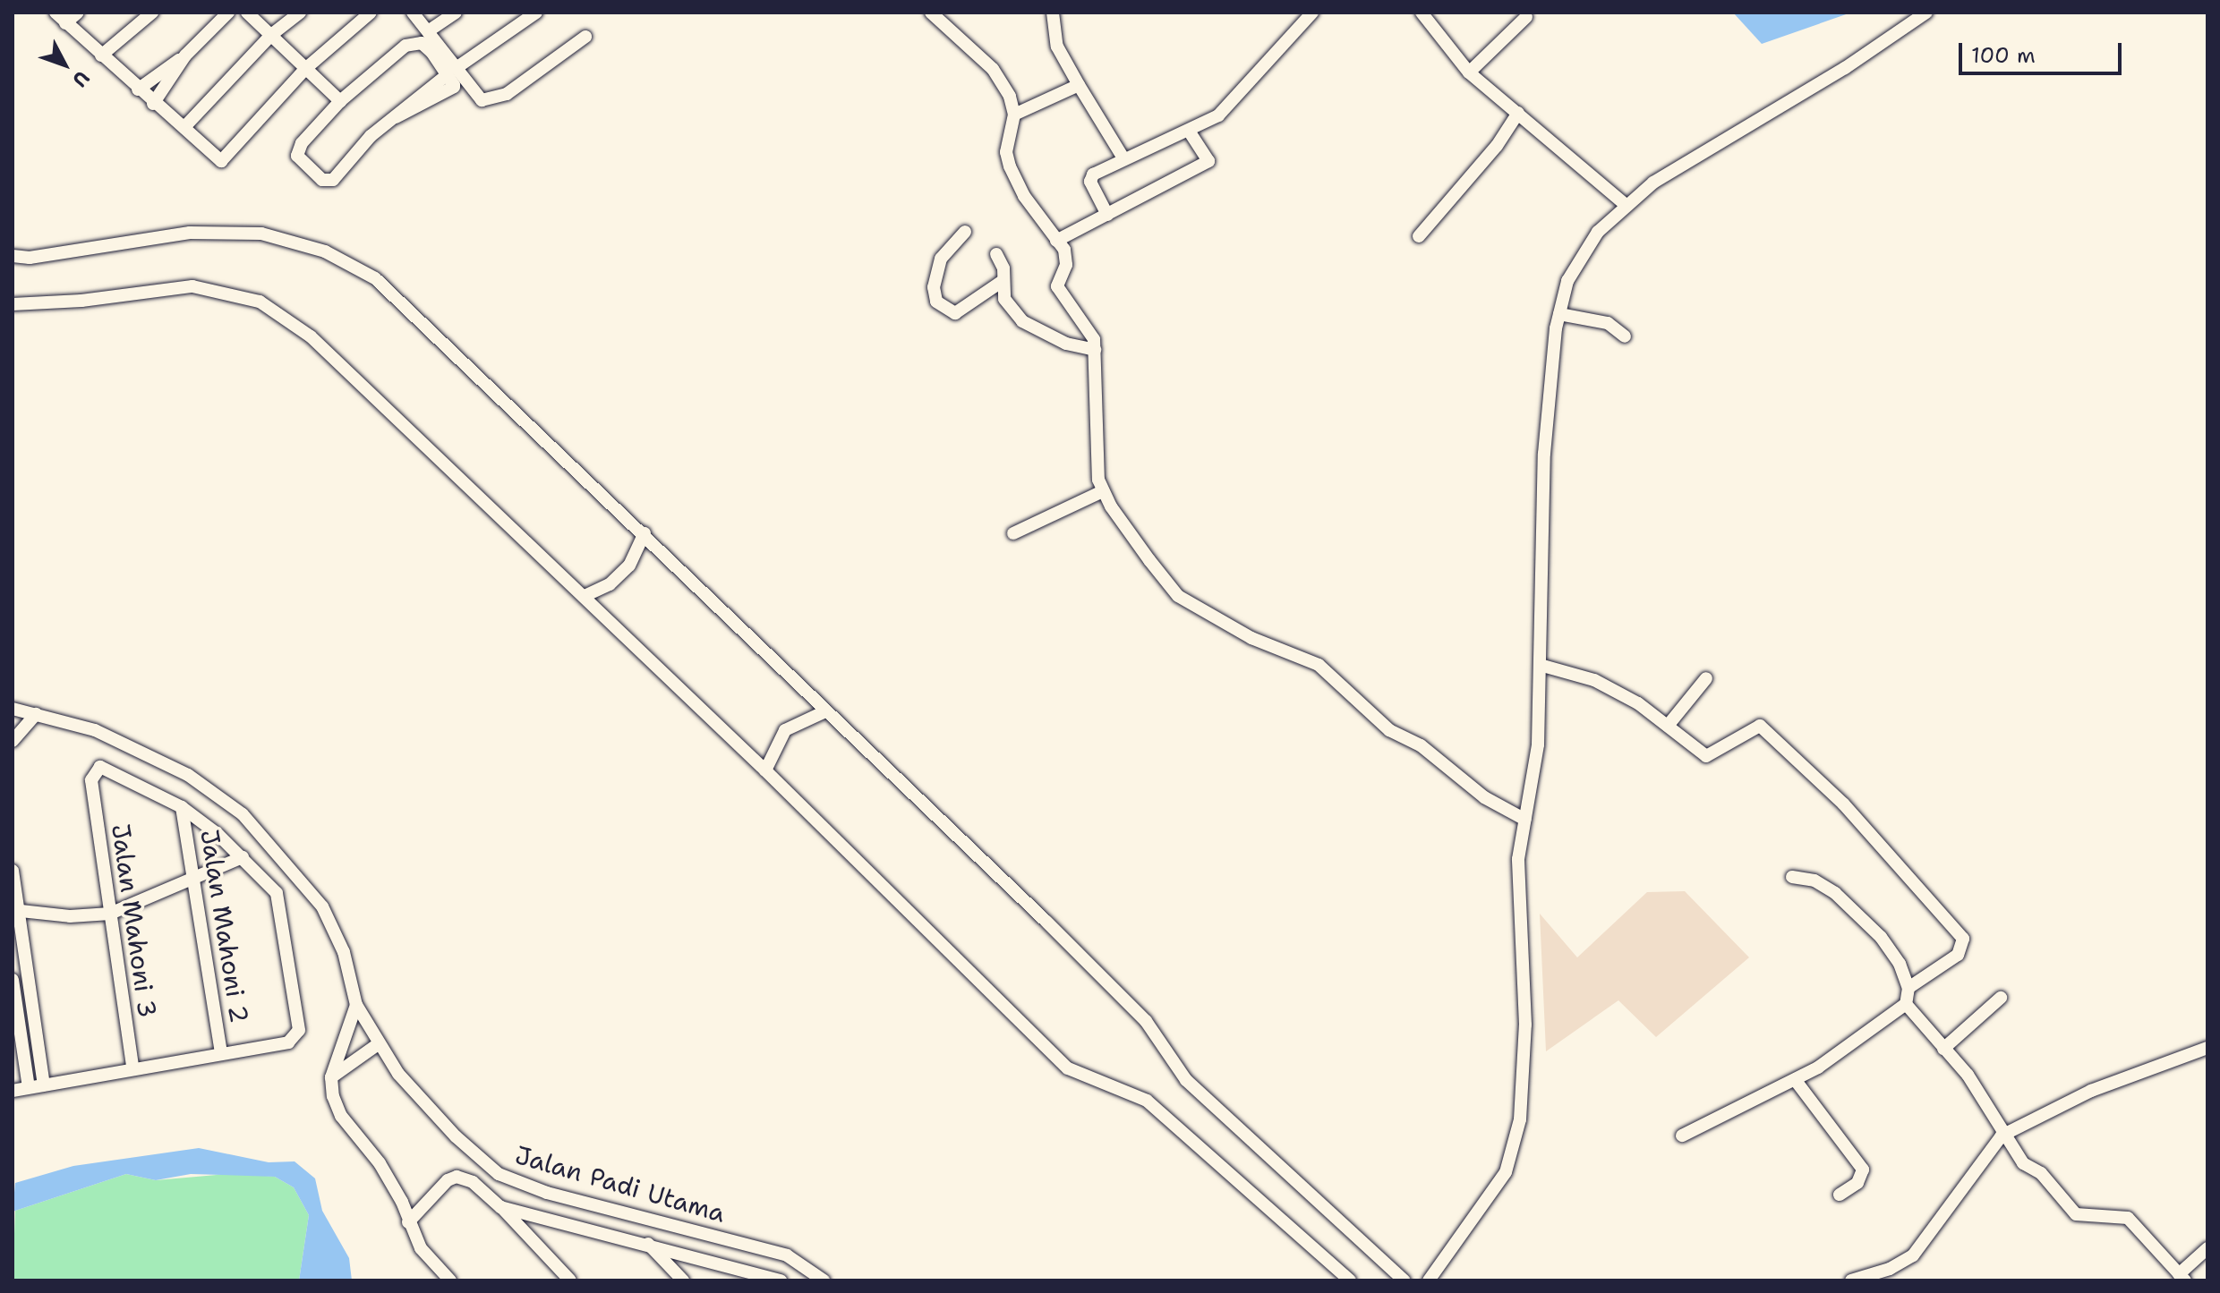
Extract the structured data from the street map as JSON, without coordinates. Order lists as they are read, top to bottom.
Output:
{
  "streets": {
    "street": ["Jalan Mahoni 3", "Jalan Mahoni 2", "Jalan Padi Utama"]
  },
  "crossings": [
    ["Jalan Mahoni 3", "Jalan Mahoni 2"]
  ],
  "scale_bar": "100 m",
  "north": "bottom right"
}
